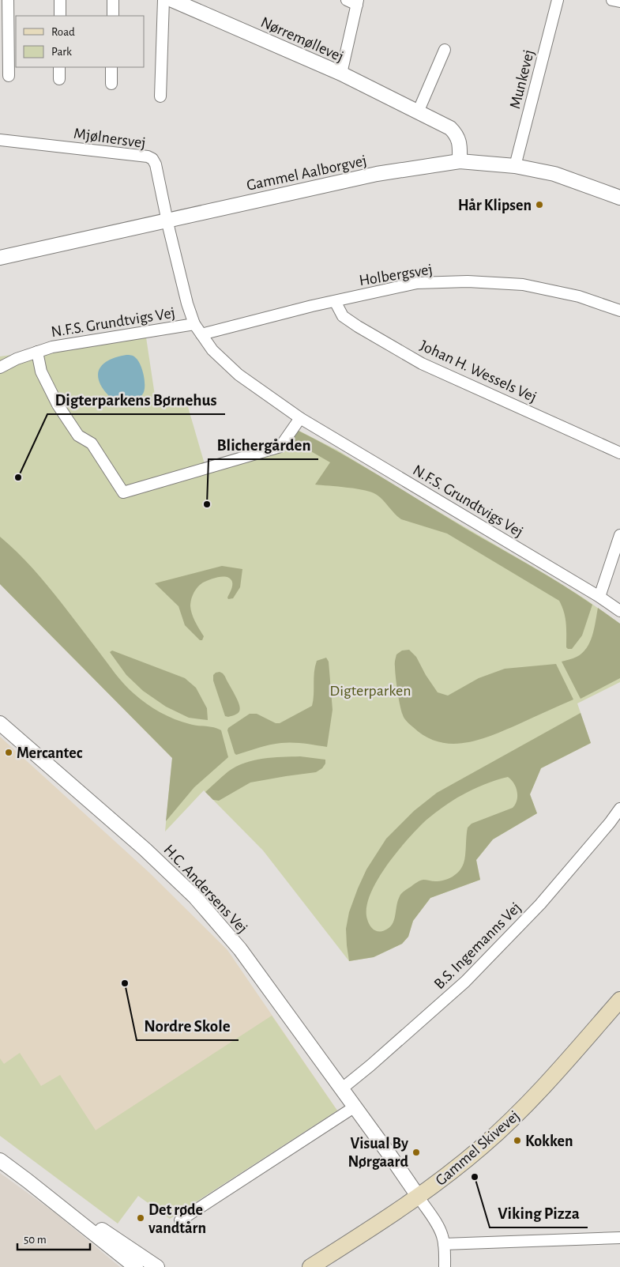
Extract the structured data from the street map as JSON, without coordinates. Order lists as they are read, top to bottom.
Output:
{
  "streets": {
    "main road": ["Gammel Skivevej"],
    "street": [
      "Nørremøllevej",
      "Munkevej",
      "Mjølnersvej",
      "Gammel Aalborgvej",
      "Holbergsvej",
      "N.F.S. Grundtvigs Vej",
      "Johan H. Wessels Vej",
      "H.C. Andersens Vej",
      "B.S. Ingemanns Vej"
    ]
  },
  "crossings": [
    ["Nørremøllevej", "Gammel Aalborgvej"],
    ["Munkevej", "Gammel Aalborgvej"],
    ["Mjølnersvej", "Gammel Aalborgvej"],
    ["Mjølnersvej", "N.F.S. Grundtvigs Vej"],
    ["Gammel Aalborgvej", "N.F.S. Grundtvigs Vej"],
    ["Holbergsvej", "N.F.S. Grundtvigs Vej"],
    ["Holbergsvej", "Johan H. Wessels Vej"],
    ["H.C. Andersens Vej", "B.S. Ingemanns Vej"],
    ["H.C. Andersens Vej", "Gammel Skivevej"]
  ],
  "parks": ["Digterparken"],
  "places": [
    "Hår Klipsen",
    "Digterparkens Børnehus",
    "Blichergården",
    "Mercantec",
    "Nordre Skole",
    "Kokken",
    "Visual By Nørgaard",
    "Viking Pizza",
    "Det røde vandtårn"
  ],
  "legend": ["Road", "Park"],
  "scale_bar": "50 m"
}
